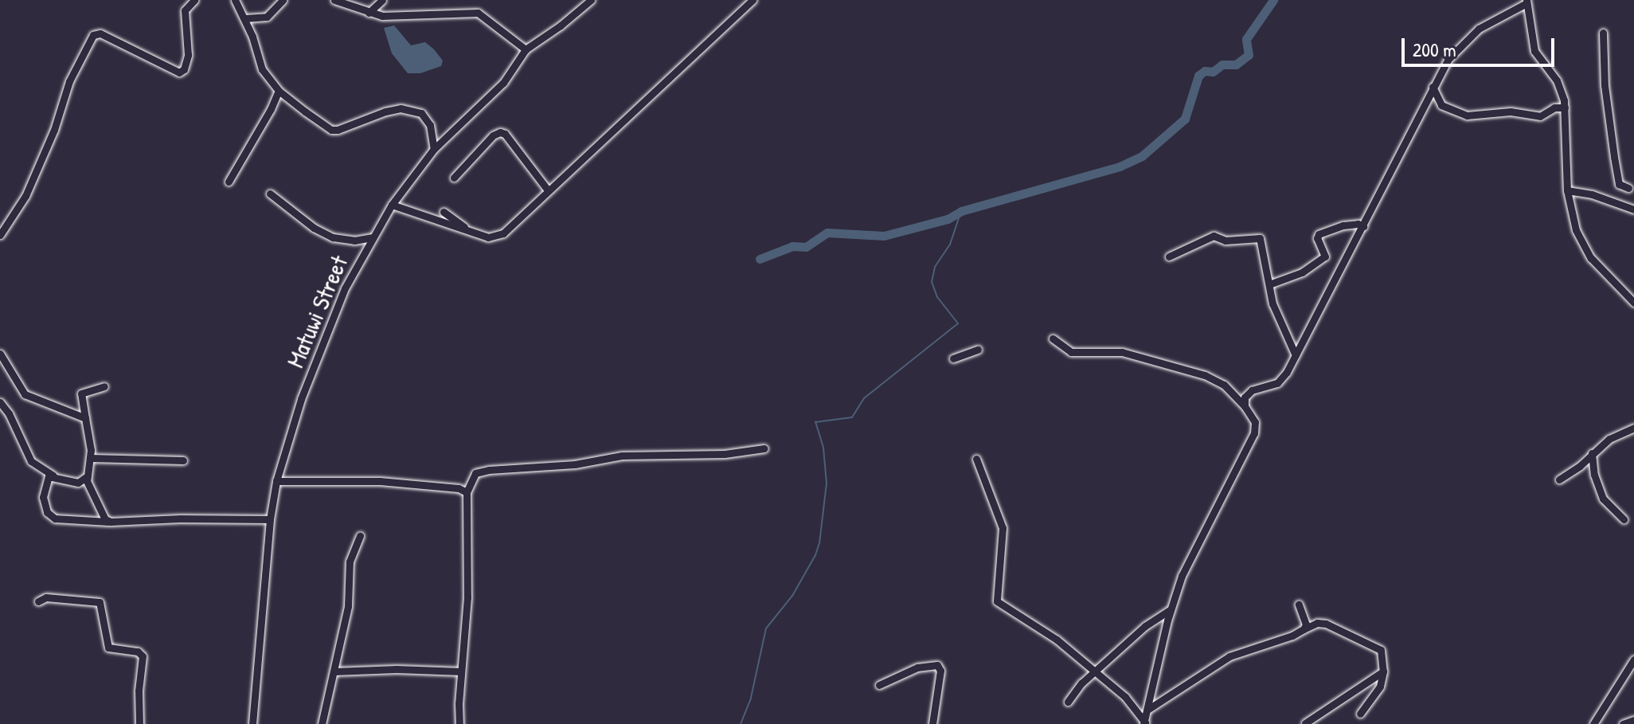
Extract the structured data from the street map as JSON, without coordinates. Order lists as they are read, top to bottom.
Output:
{
  "streets": {
    "street": ["Matuwi Street"]
  },
  "scale_bar": "200 m"
}
